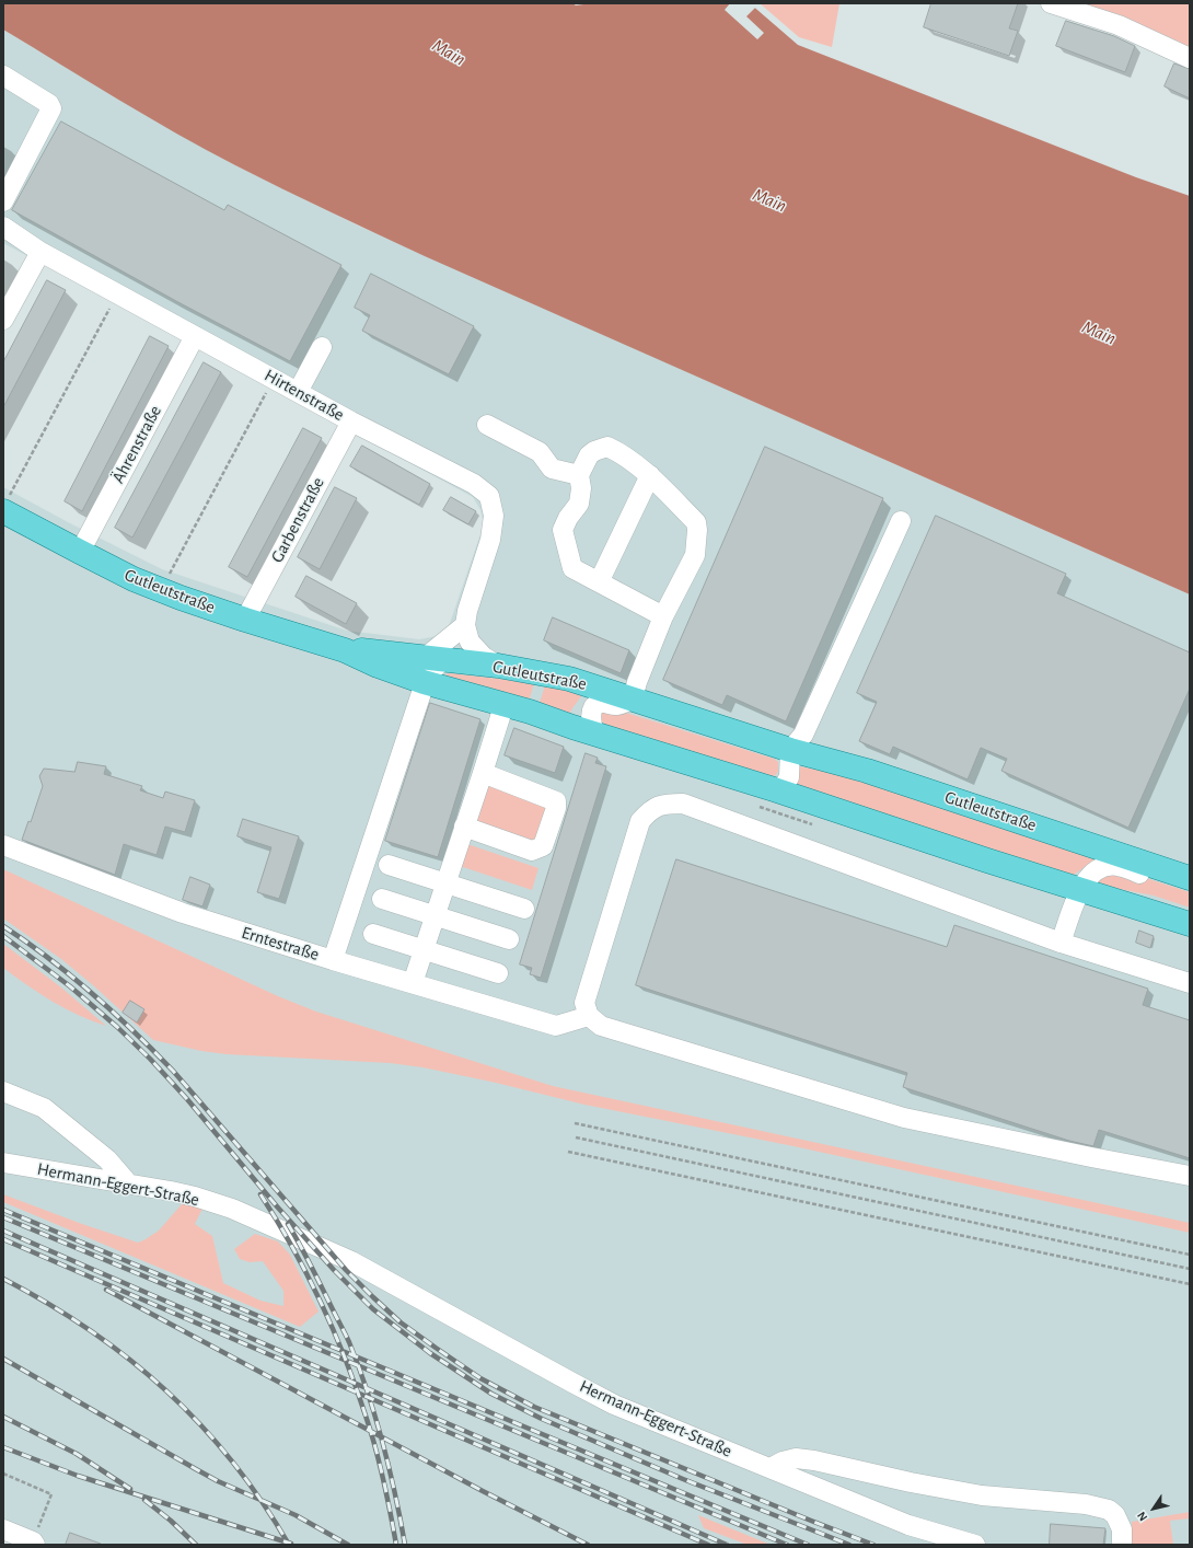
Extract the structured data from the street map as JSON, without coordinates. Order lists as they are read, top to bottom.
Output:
{
  "streets": {
    "main road": ["Gutleutstraße"],
    "street": [
      "Hirtenstraße",
      "Ährenstraße",
      "Garbenstraße",
      "Erntestraße",
      "Hermann-Eggert-Straße"
    ]
  },
  "crossings": [
    ["Hirtenstraße", "Ährenstraße"],
    ["Hirtenstraße", "Garbenstraße"],
    ["Ährenstraße", "Gutleutstraße"],
    ["Garbenstraße", "Gutleutstraße"],
    ["Gutleutstraße", "Erntestraße"]
  ],
  "water": ["Main"],
  "north": "bottom left"
}
